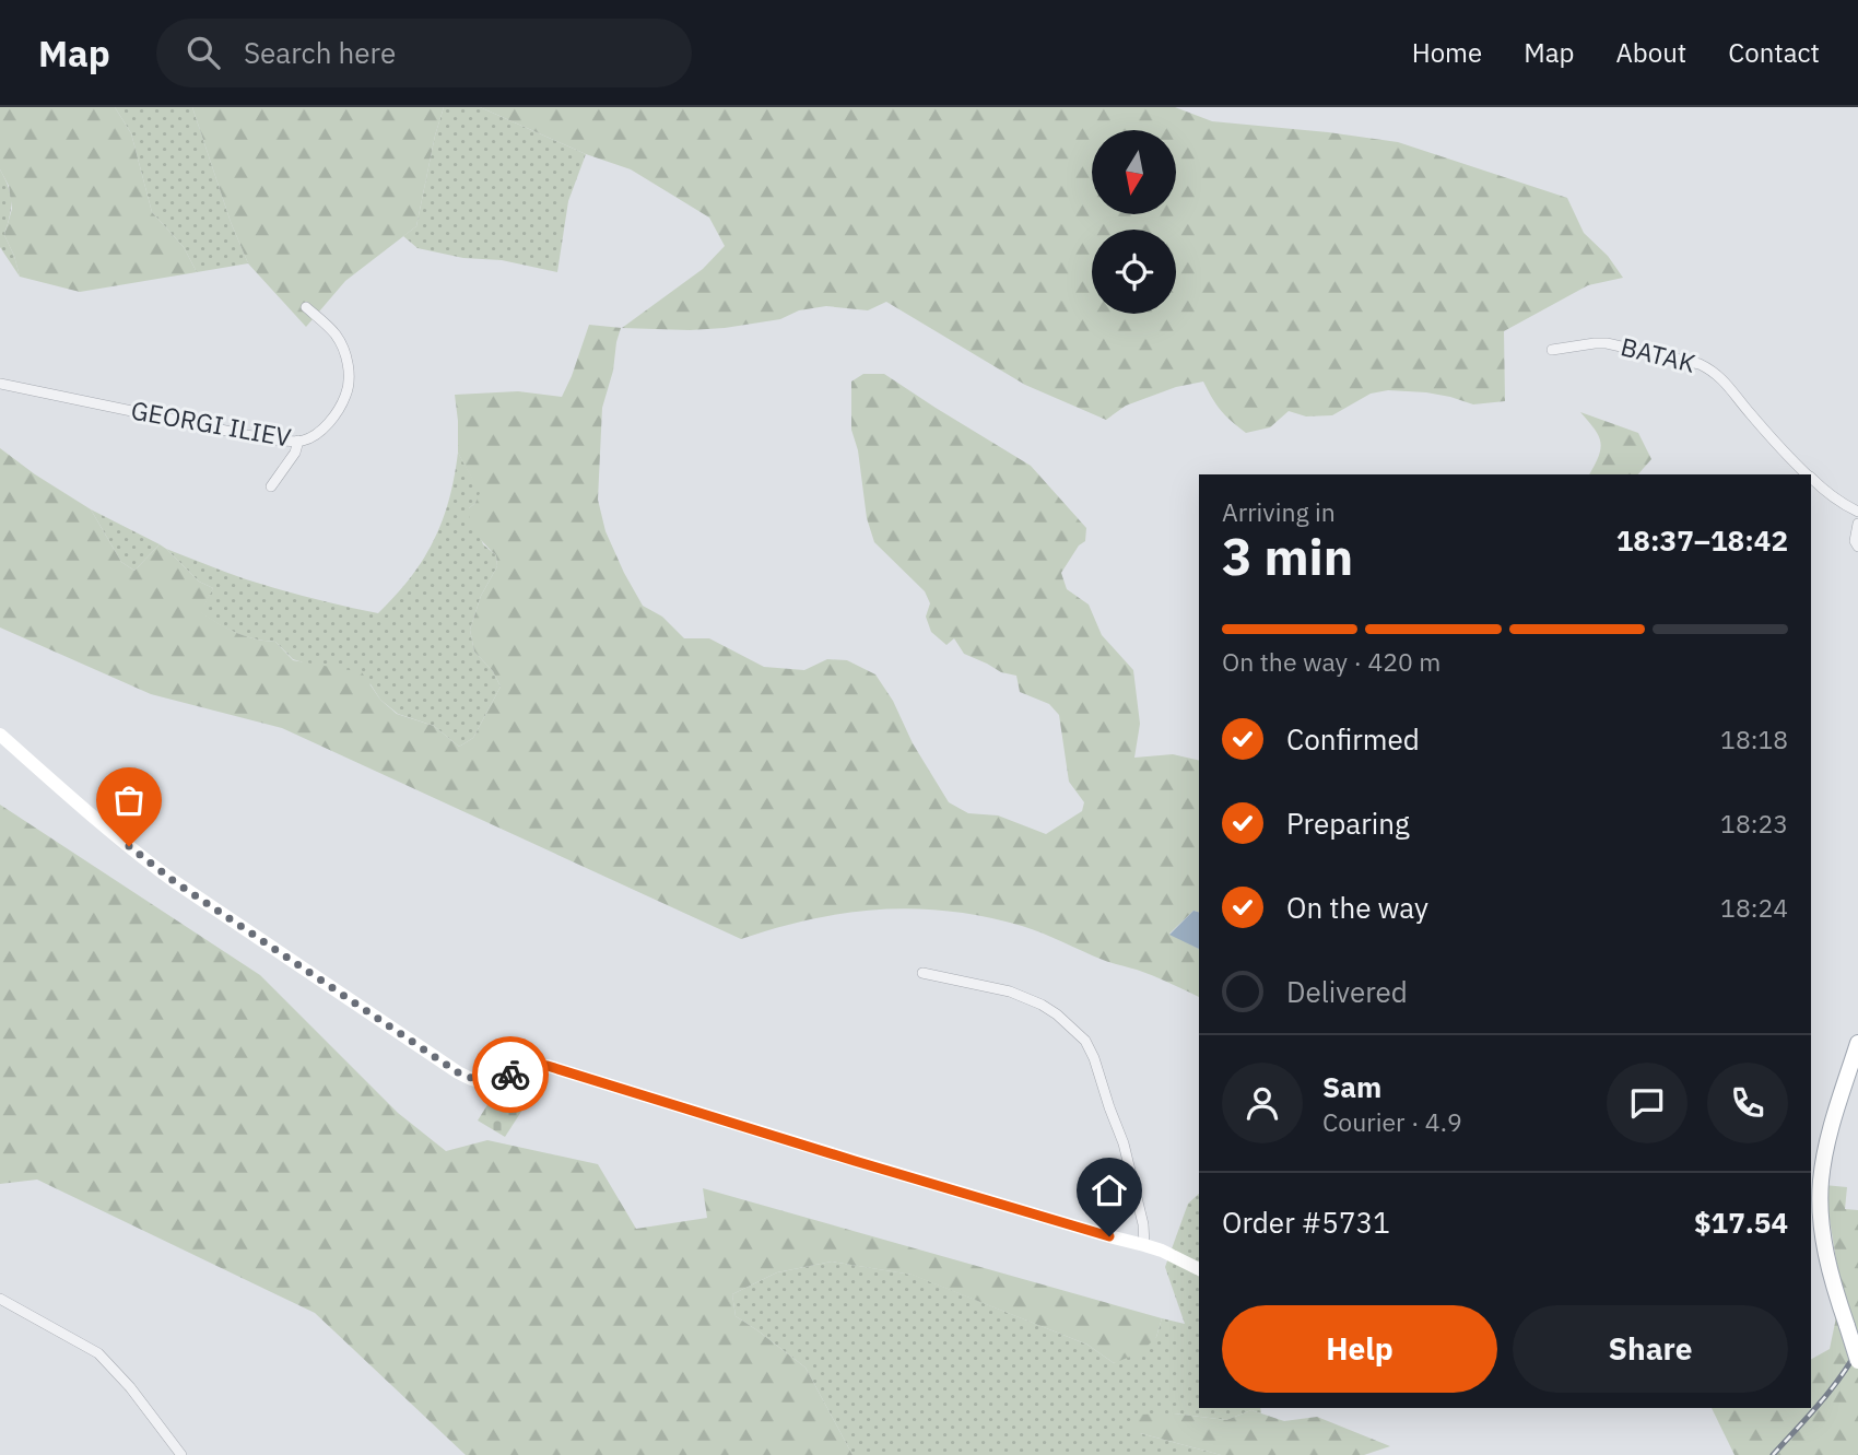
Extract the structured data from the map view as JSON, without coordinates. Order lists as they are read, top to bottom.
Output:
{
  "streets": {
    "street": ["BATAK", "GEORGI ILIEV"]
  },
  "north": "bottom",
  "page": {
    "header": "Map",
    "search": "Search here",
    "nav": [
      "Home",
      "Map",
      "About",
      "Contact"
    ],
    "heading": ["3 min", "Arriving in", "18:37–18:42"],
    "panel": [
      "Sam",
      "Courier · 4.9",
      "Order #5731",
      "$17.54"
    ],
    "bar": "On the way · 420 m",
    "list": [
      ["Confirmed", "18:18"],
      ["Preparing", "18:23"],
      ["On the way", "18:24"],
      "Delivered"
    ],
    "buttons": ["Help", "Share"]
  }
}
